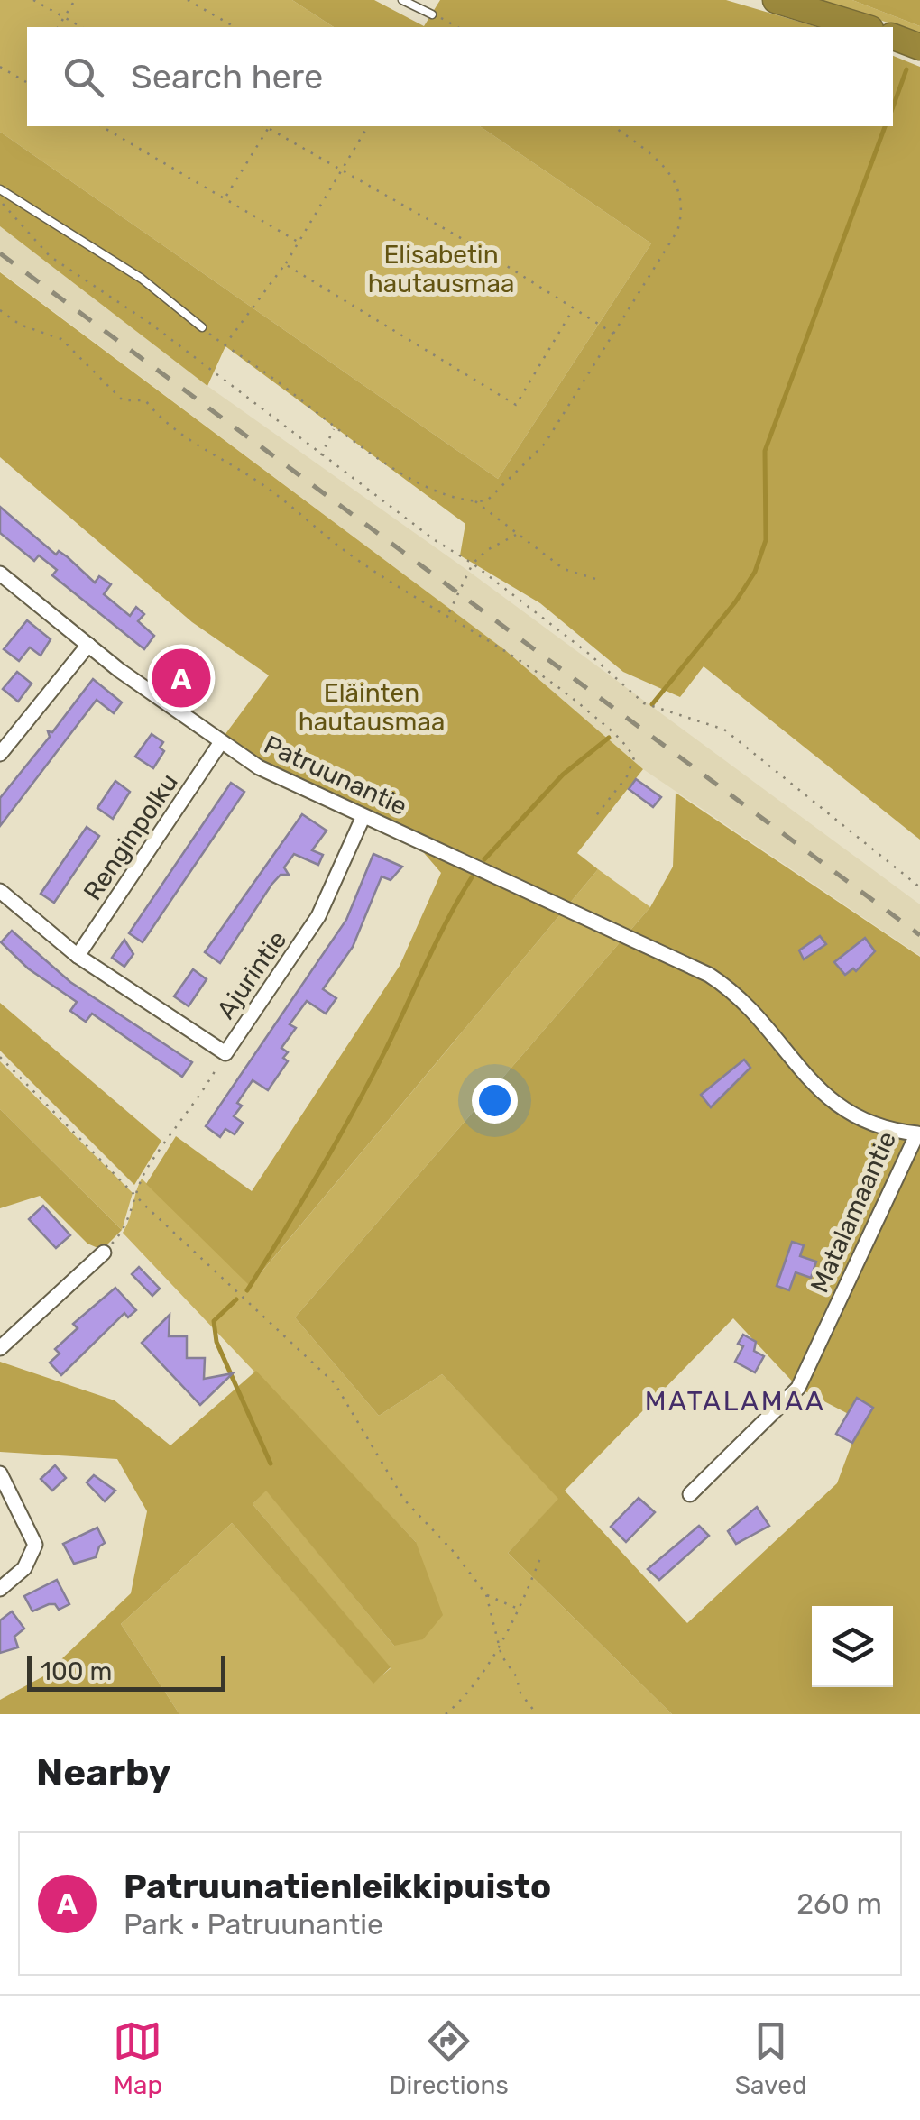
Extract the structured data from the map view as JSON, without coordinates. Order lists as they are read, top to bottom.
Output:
{
  "streets": {
    "street": [
      "Patruunantie",
      "Renginpolku",
      "Ajurintie",
      "Matalamaantie"
    ]
  },
  "crossings": [
    ["Patruunantie", "Renginpolku"],
    ["Patruunantie", "Ajurintie"],
    ["Patruunantie", "Matalamaantie"],
    ["Renginpolku", "Ajurintie"]
  ],
  "districts": ["MATALAMAA"],
  "parks": ["Elisabetin hautausmaa", "Eläinten hautausmaa"],
  "scale_bar": "100 m",
  "page": {
    "search": "Search here",
    "pins": "A",
    "scale": "100 m",
    "heading": "Nearby",
    "list": [
      {
        "mark": "A",
        "name": "Patruunatienleikkipuisto",
        "note": "Park · Patruunantie",
        "value": "260 m"
      }
    ],
    "nav": ["Map", "Directions", "Saved"]
  }
}
